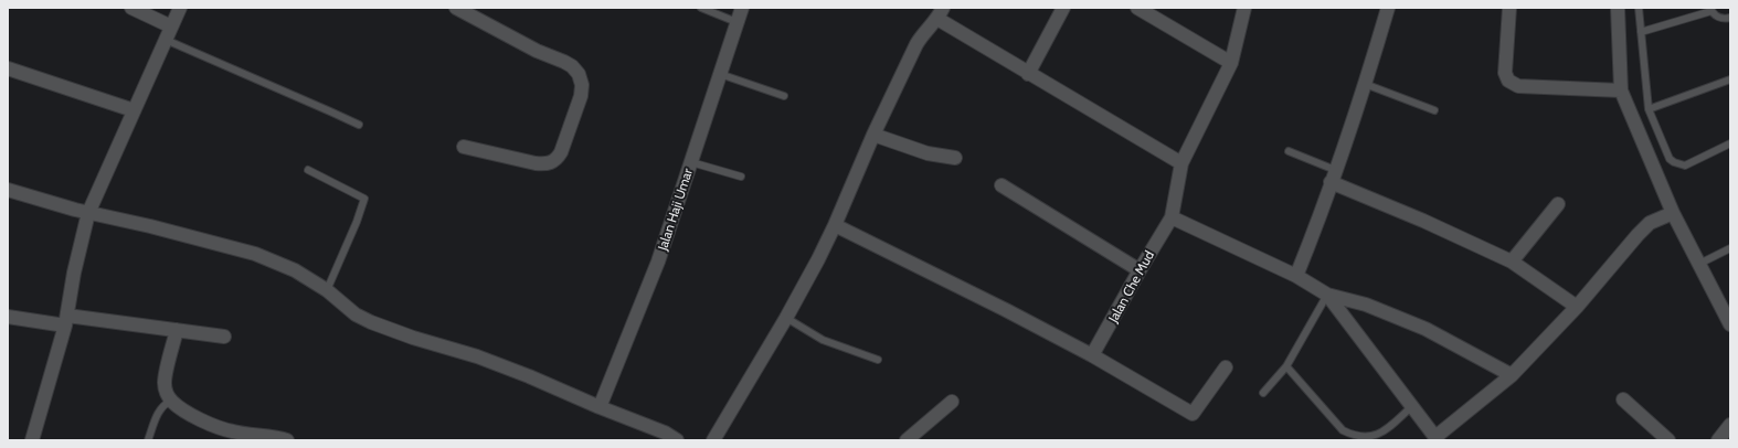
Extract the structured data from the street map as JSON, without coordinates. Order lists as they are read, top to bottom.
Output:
{
  "streets": {
    "street": ["Jalan Haji Umar", "Jalan Che Mud"]
  }
}
